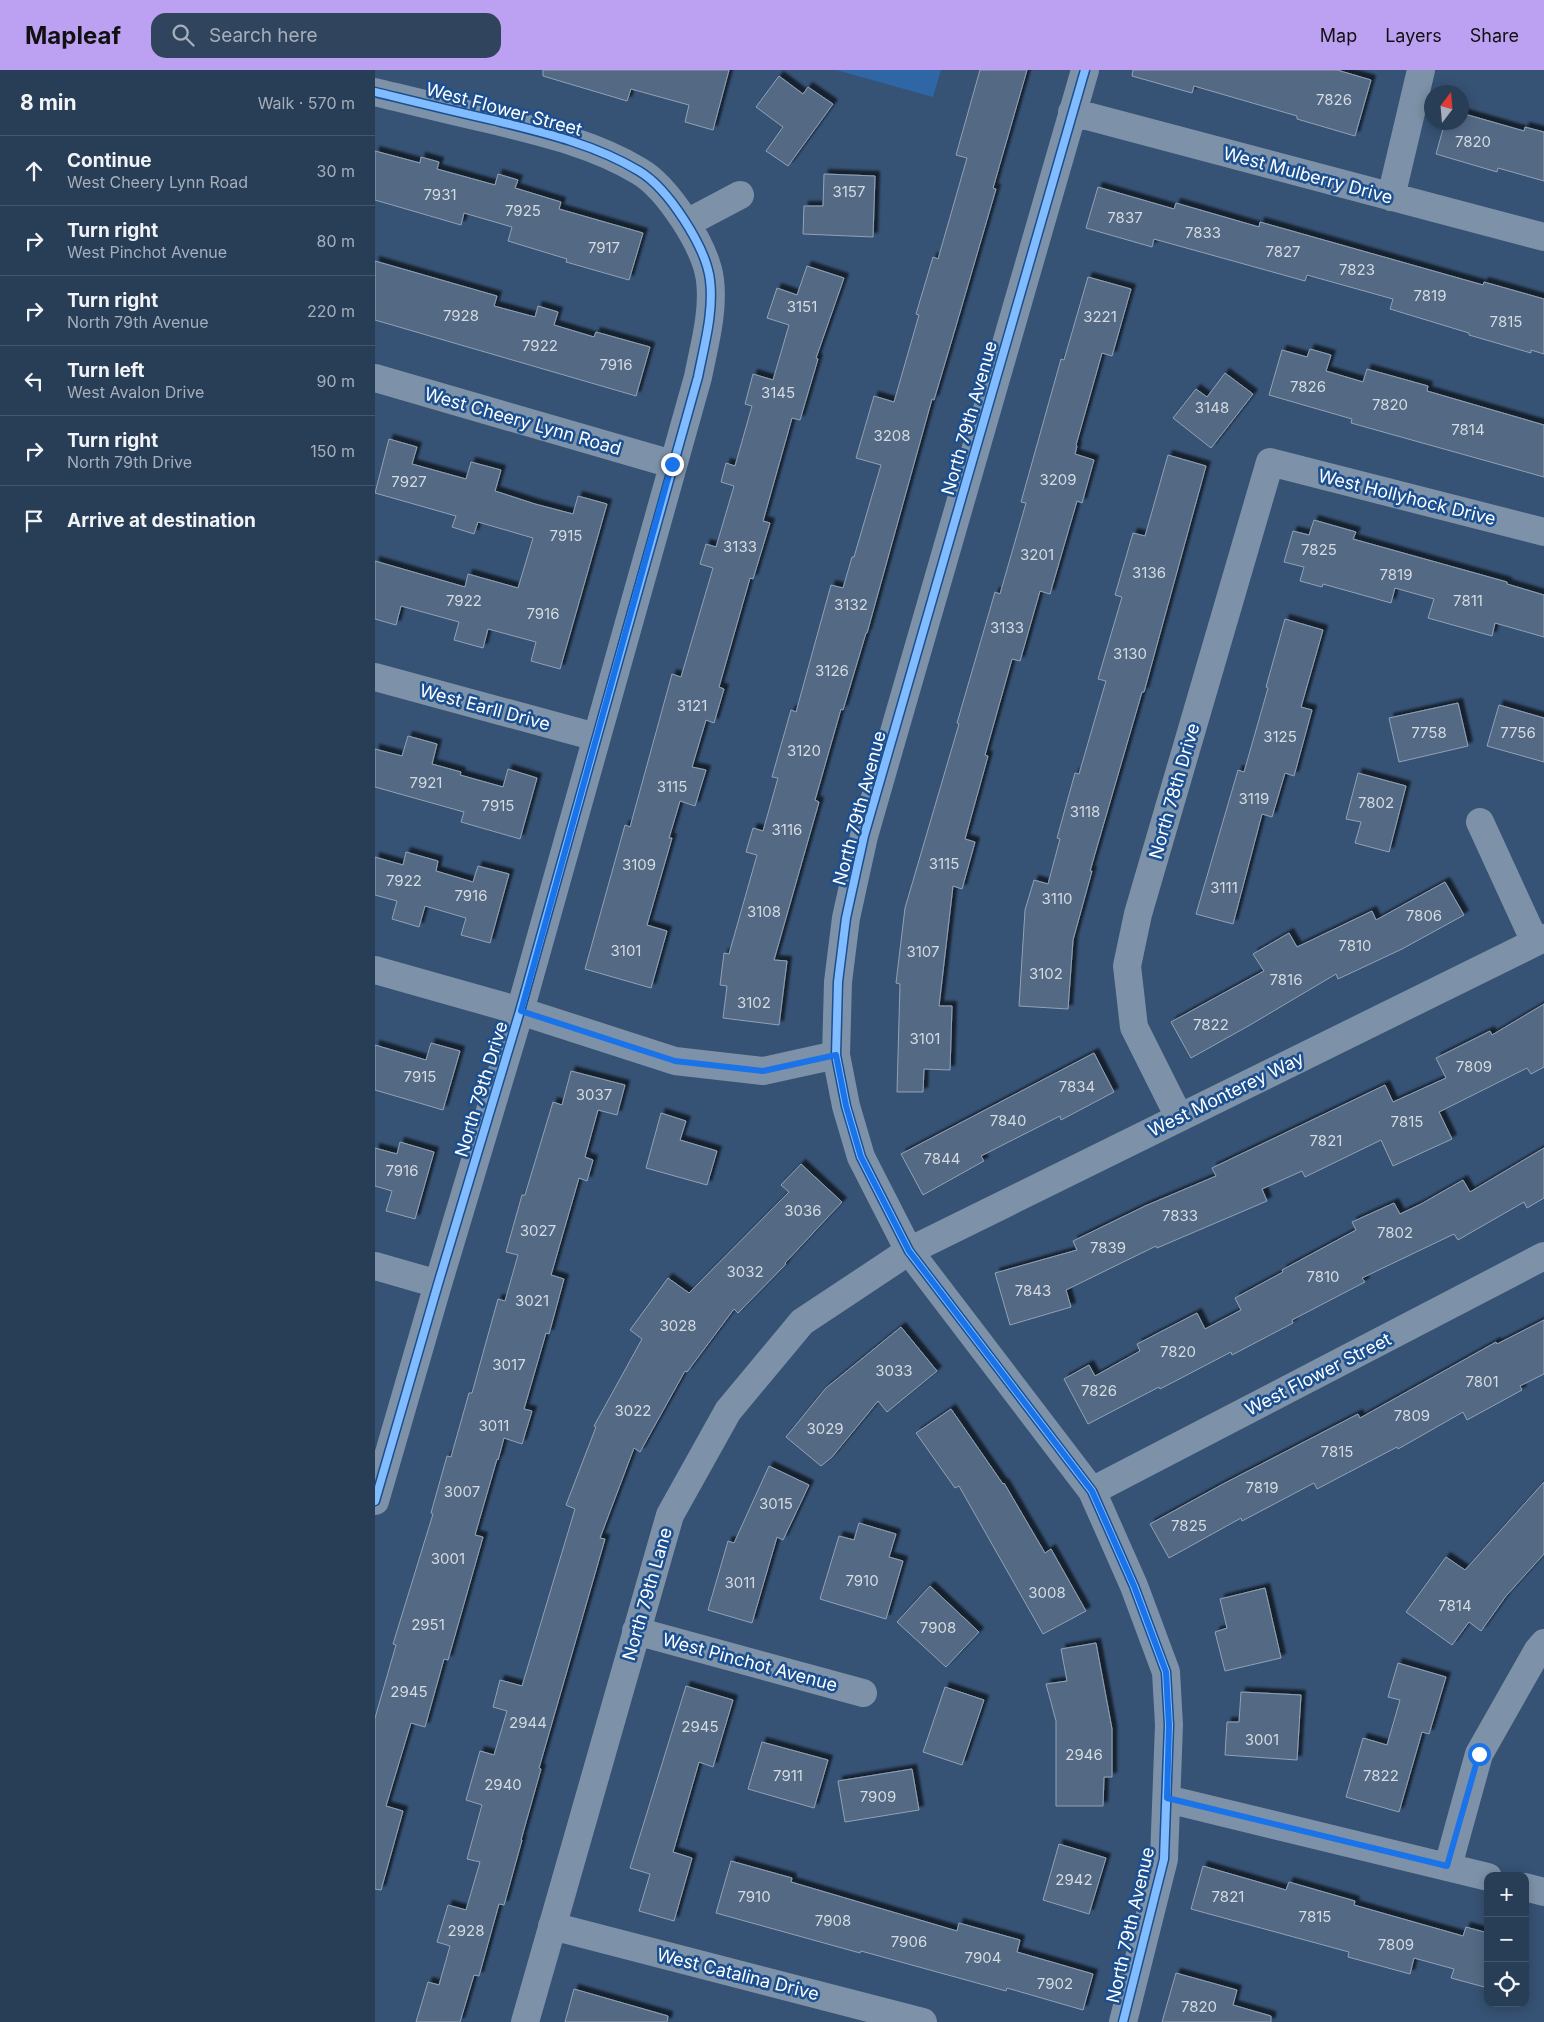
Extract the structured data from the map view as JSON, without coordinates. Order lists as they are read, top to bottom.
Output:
{
  "streets": {
    "street": [
      "West Flower Street",
      "West Mulberry Drive",
      "North 79th Avenue",
      "West Cheery Lynn Road",
      "West Hollyhock Drive",
      "West Earll Drive",
      "North 78th Drive",
      "North 79th Drive",
      "West Monterey Way",
      "North 79th Lane",
      "West Pinchot Avenue",
      "West Catalina Drive"
    ]
  },
  "crossings": [
    ["West Flower Street", "North 79th Avenue"],
    ["West Flower Street", "North 79th Drive"],
    ["West Mulberry Drive", "North 79th Avenue"],
    ["North 79th Avenue", "West Monterey Way"],
    ["North 79th Avenue", "North 79th Lane"],
    ["West Cheery Lynn Road", "North 79th Drive"],
    ["West Hollyhock Drive", "North 78th Drive"],
    ["West Earll Drive", "North 79th Drive"],
    ["North 78th Drive", "West Monterey Way"],
    ["West Monterey Way", "North 79th Lane"],
    ["North 79th Lane", "West Pinchot Avenue"],
    ["North 79th Lane", "West Catalina Drive"]
  ],
  "house_numbers": [
    "7826",
    "7820",
    "3157",
    "7931",
    "7925",
    "7837",
    "7833",
    "7917",
    "7827",
    "7823",
    "7819",
    "3151",
    "7928",
    "3221",
    "7815",
    "7922",
    "7916",
    "7826",
    "3145",
    "7820",
    "3148",
    "7814",
    "3208",
    "3209",
    "7927",
    "7915",
    "3133",
    "7825",
    "3201",
    "3136",
    "7819",
    "7922",
    "7811",
    "3132",
    "7916",
    "3133",
    "3130",
    "3126",
    "3121",
    "7758",
    "7756",
    "3125",
    "3120",
    "7921",
    "3115",
    "3119",
    "7802",
    "7915",
    "3118",
    "3116",
    "3115",
    "3109",
    "7922",
    "3111",
    "7916",
    "3110",
    "3108",
    "7806",
    "7810",
    "3101",
    "3107",
    "3102",
    "7816",
    "3102",
    "7822",
    "3101",
    "7809",
    "7915",
    "7834",
    "3037",
    "7840",
    "7815",
    "7821",
    "7844",
    "7916",
    "3036",
    "7833",
    "3027",
    "7802",
    "7839",
    "3032",
    "7810",
    "7843",
    "3021",
    "3028",
    "7820",
    "3017",
    "3033",
    "7801",
    "7826",
    "3022",
    "7809",
    "3011",
    "3029",
    "7815",
    "7819",
    "3007",
    "3015",
    "7825",
    "3001",
    "7910",
    "3011",
    "3008",
    "7814",
    "2951",
    "7908",
    "2945",
    "2944",
    "2945",
    "3001",
    "2946",
    "7911",
    "7822",
    "2940",
    "7909",
    "2942",
    "7910",
    "7821",
    "7815",
    "7908",
    "2928",
    "7906",
    "7809",
    "7904",
    "7902",
    "7820"
  ],
  "north": "top",
  "page": {
    "header": "Mapleaf",
    "search": "Search here",
    "nav": ["Map", "Layers", "Share"],
    "heading": ["8 min", "Walk · 570 m"],
    "list": [
      ["Continue", "West Cheery Lynn Road", "30 m"],
      ["Turn right", "West Pinchot Avenue", "80 m"],
      ["Turn right", "North 79th Avenue", "220 m"],
      ["Turn left", "West Avalon Drive", "90 m"],
      ["Turn right", "North 79th Drive", "150 m"],
      "Arrive at destination"
    ],
    "map_buttons": ["+", "−"]
  }
}
